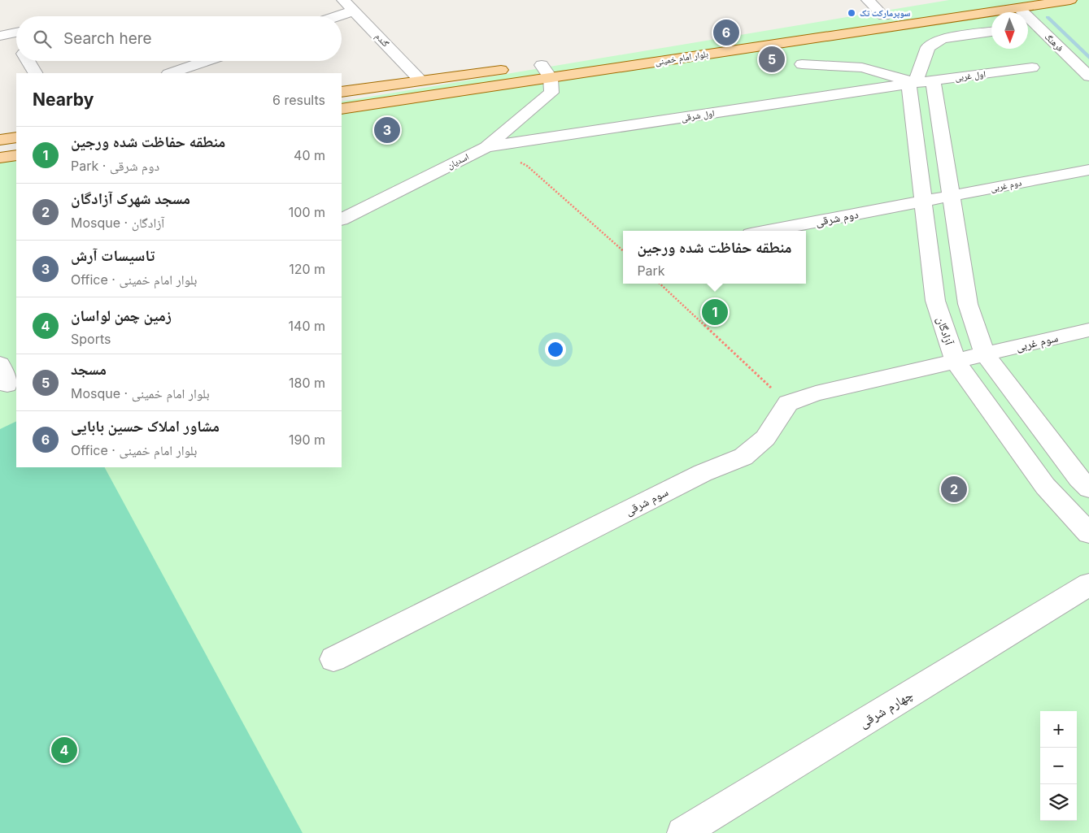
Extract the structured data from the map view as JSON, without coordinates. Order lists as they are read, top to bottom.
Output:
{
  "streets": {
    "main road": ["بلوار امام خمینی"],
    "street": [
      "گندم",
      "فرهنگ",
      "اول غربی",
      "اول شرقی",
      "اسدیان",
      "دوم غربی",
      "دوم شرقی",
      "آزادگان",
      "سوم غربی",
      "سوم شرقی",
      "چهارم شرقی"
    ]
  },
  "crossings": [
    ["فرهنگ", "بلوار امام خمینی"],
    ["بلوار امام خمینی", "اسدیان"],
    ["اول غربی", "اول شرقی"],
    ["اول غربی", "آزادگان"],
    ["اول شرقی", "اسدیان"],
    ["اول شرقی", "آزادگان"],
    ["دوم غربی", "دوم شرقی"],
    ["دوم غربی", "آزادگان"],
    ["دوم شرقی", "آزادگان"],
    ["آزادگان", "سوم غربی"]
  ],
  "places": ["سوپرمارکت تک"],
  "north": "bottom",
  "page": {
    "search": "Search here",
    "pins": [
      "6",
      "5",
      "3",
      "1",
      "2",
      "4"
    ],
    "heading": ["Nearby", "6 results"],
    "list": [
      {
        "mark": "1",
        "name": "منطقه حفاظت شده ورجین",
        "note": "Park · دوم شرقی",
        "value": "40 m"
      },
      {
        "mark": "2",
        "name": "مسجد شهرک آزادگان",
        "note": "Mosque · آزادگان",
        "value": "100 m"
      },
      {
        "mark": "3",
        "name": "تاسیسات آرش",
        "note": "Office · بلوار امام خمینی",
        "value": "120 m"
      },
      {
        "mark": "4",
        "name": "زمین چمن لواسان",
        "note": "Sports",
        "value": "140 m"
      },
      {
        "mark": "5",
        "name": "مسجد",
        "note": "Mosque · بلوار امام خمینی",
        "value": "180 m"
      },
      {
        "mark": "6",
        "name": "مشاور املاک حسین بابایی",
        "note": "Office · بلوار امام خمینی",
        "value": "190 m"
      }
    ],
    "popup": ["منطقه حفاظت شده ورجین", "Park"],
    "map_buttons": ["+", "−"]
  }
}
